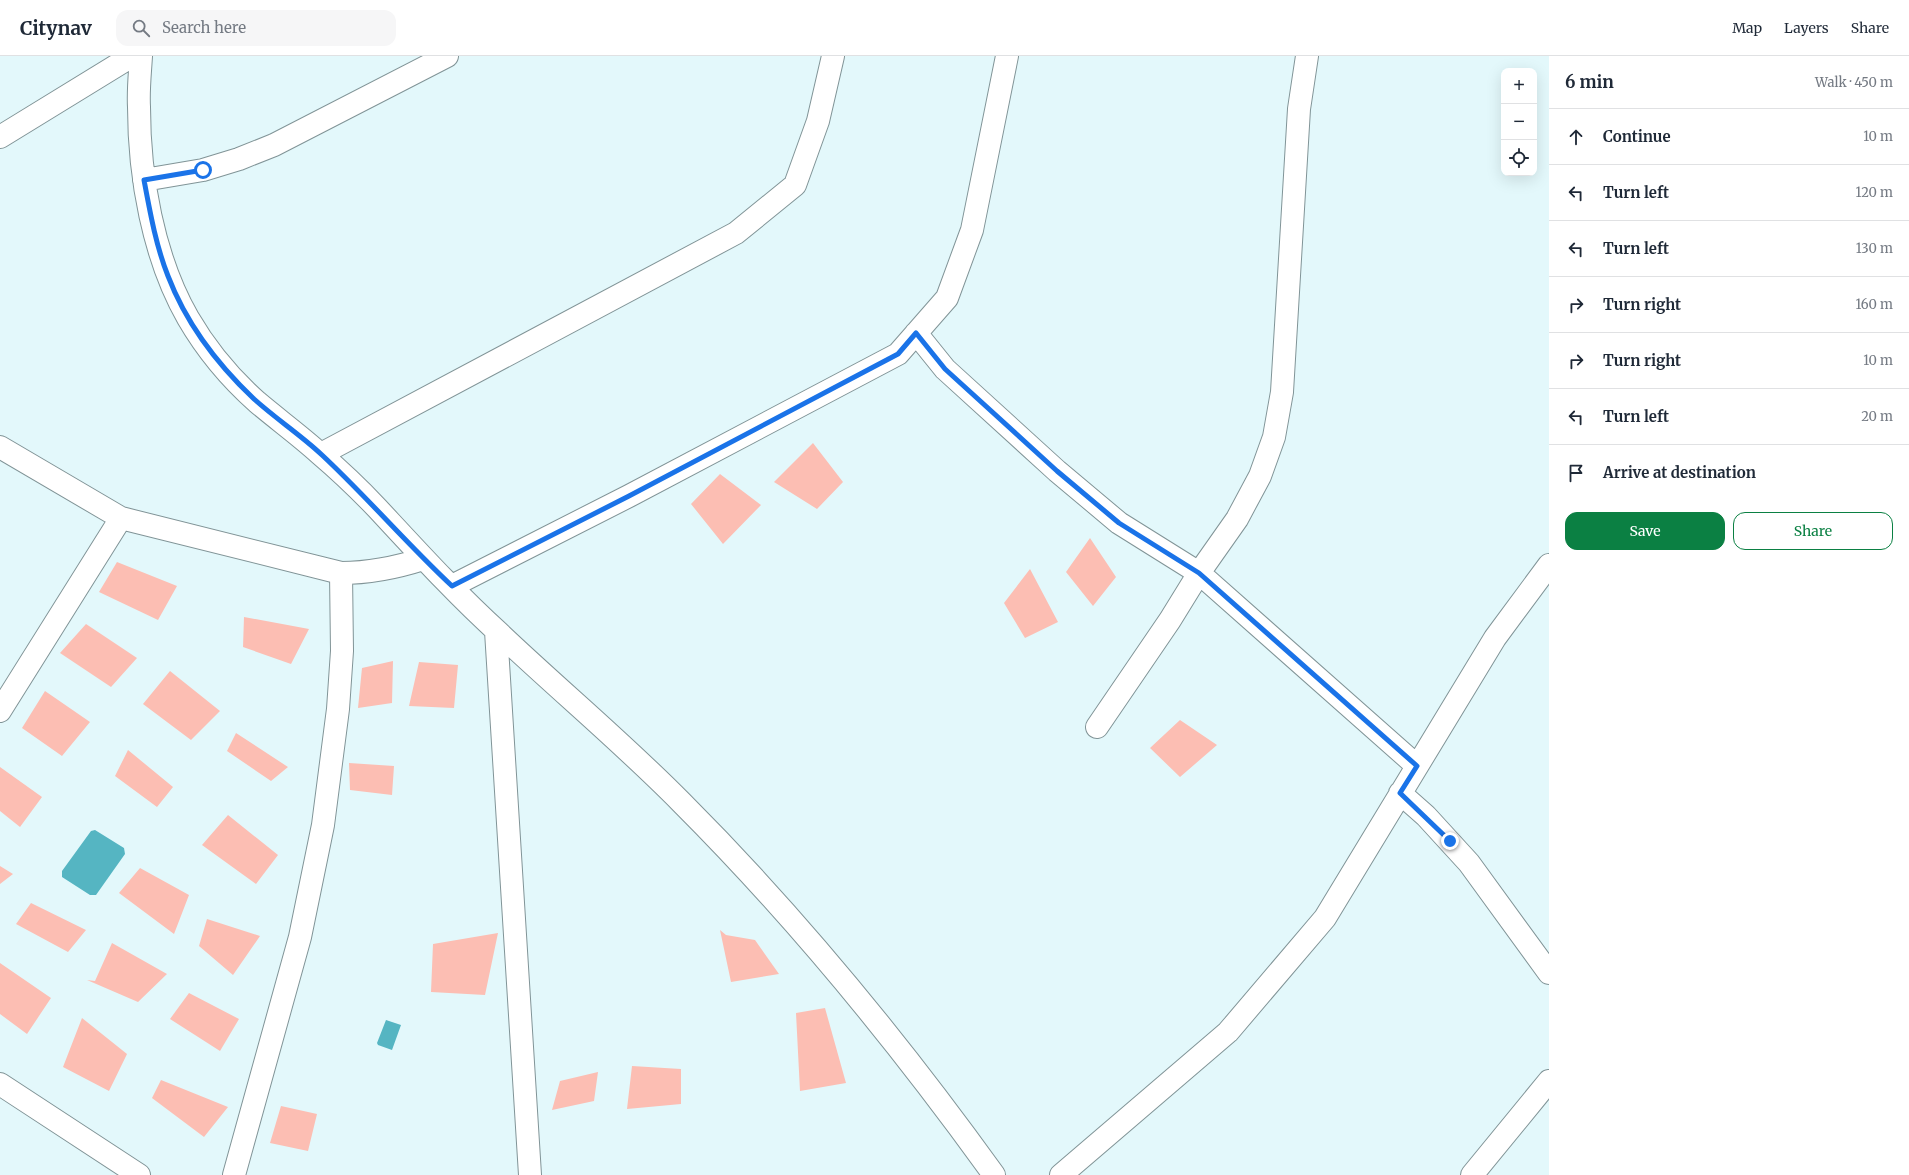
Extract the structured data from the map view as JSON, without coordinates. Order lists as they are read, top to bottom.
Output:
{
  "page": {
    "header": "Citynav",
    "search": "Search here",
    "nav": ["Map", "Layers", "Share"],
    "heading": ["6 min", "Walk · 450 m"],
    "map_buttons": ["+", "−"],
    "list": [
      ["Continue", "10 m"],
      ["Turn left", "120 m"],
      ["Turn left", "130 m"],
      ["Turn right", "160 m"],
      ["Turn right", "10 m"],
      ["Turn left", "20 m"],
      "Arrive at destination"
    ],
    "buttons": ["Save", "Share"]
  }
}
